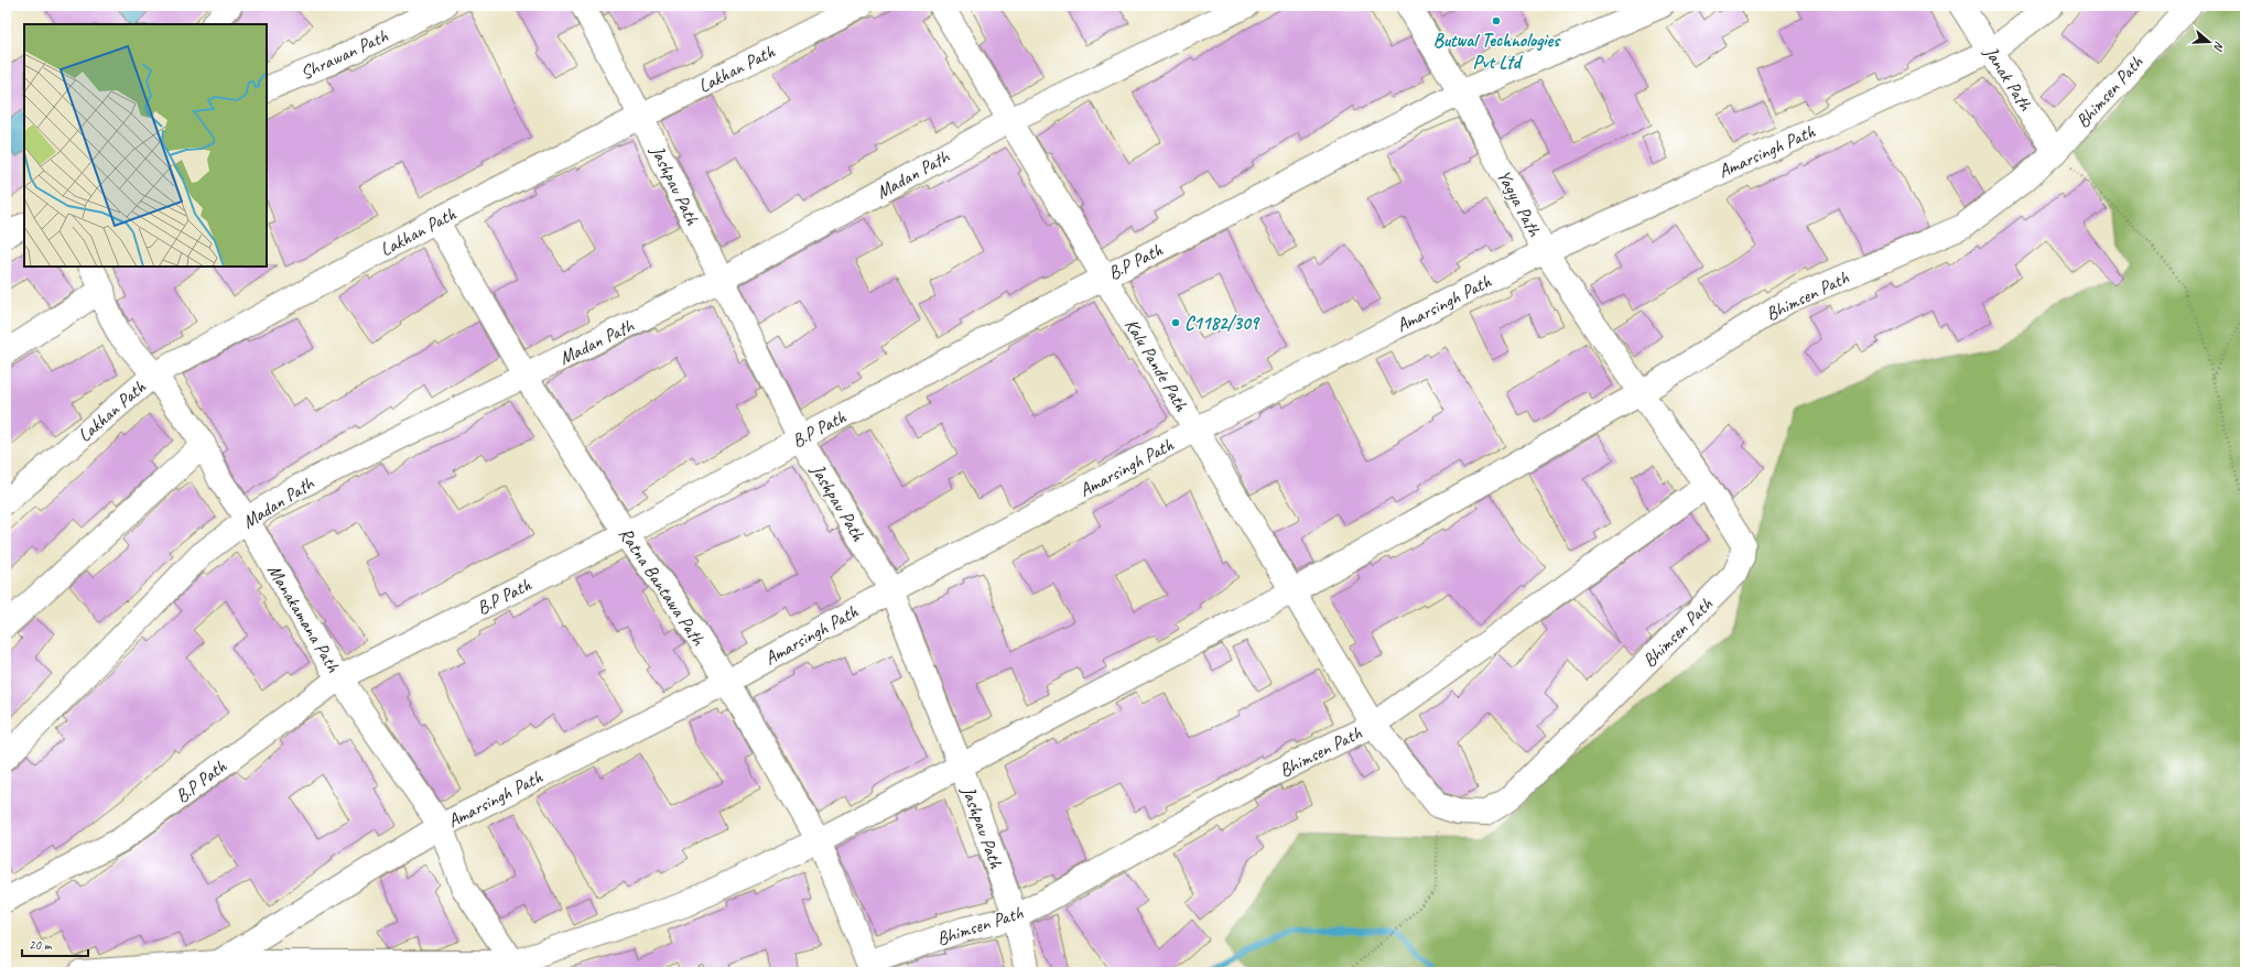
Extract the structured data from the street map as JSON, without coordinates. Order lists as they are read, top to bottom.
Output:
{
  "streets": {
    "street": [
      "Shrawan Path",
      "Lakhan Path",
      "Janak Path",
      "Bhimsen Path",
      "Amarsingh Path",
      "Madan Path",
      "Jashpau Path",
      "Yagya Path",
      "B.P Path",
      "Kalu Pande Path",
      "Ratna Bantawa Path",
      "Manakamana Path"
    ]
  },
  "crossings": [
    ["Lakhan Path", "Jashpau Path"],
    ["Lakhan Path", "Ratna Bantawa Path"],
    ["Lakhan Path", "Manakamana Path"],
    ["Janak Path", "Bhimsen Path"],
    ["Janak Path", "Amarsingh Path"],
    ["Bhimsen Path", "Jashpau Path"],
    ["Bhimsen Path", "Yagya Path"],
    ["Bhimsen Path", "Kalu Pande Path"],
    ["Bhimsen Path", "Ratna Bantawa Path"],
    ["Amarsingh Path", "Jashpau Path"],
    ["Amarsingh Path", "Yagya Path"],
    ["Amarsingh Path", "Kalu Pande Path"],
    ["Amarsingh Path", "Ratna Bantawa Path"],
    ["Amarsingh Path", "Manakamana Path"],
    ["Madan Path", "Jashpau Path"],
    ["Madan Path", "Kalu Pande Path"],
    ["Madan Path", "Ratna Bantawa Path"],
    ["Madan Path", "Manakamana Path"],
    ["Jashpau Path", "B.P Path"],
    ["Yagya Path", "B.P Path"],
    ["B.P Path", "Kalu Pande Path"],
    ["B.P Path", "Ratna Bantawa Path"],
    ["B.P Path", "Manakamana Path"]
  ],
  "places": ["Butwal Technologies Pvt Ltd", "C1182/309"],
  "scale_bar": "20 m",
  "north": "right"
}
